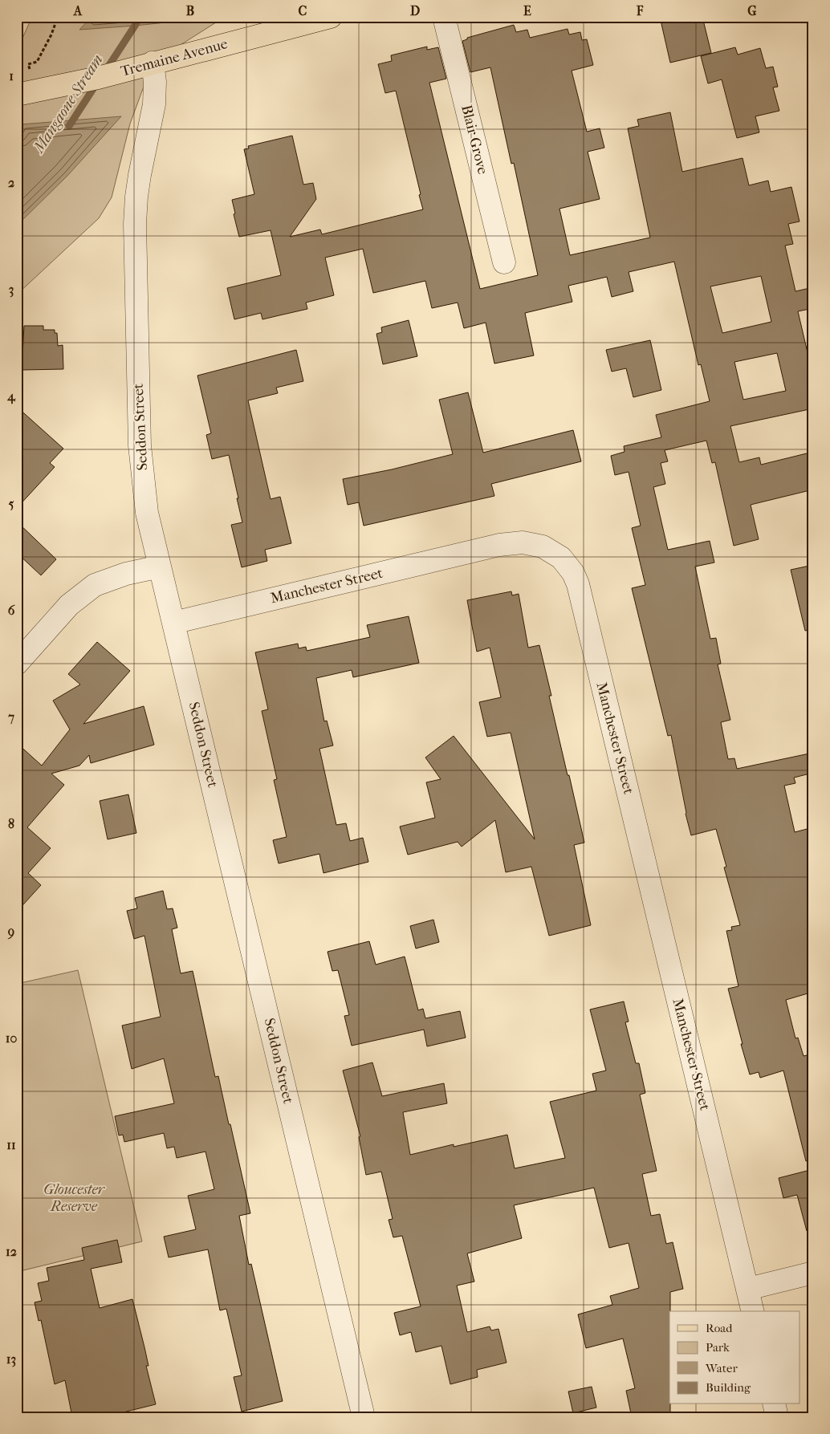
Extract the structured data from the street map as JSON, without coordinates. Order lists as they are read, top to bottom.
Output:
{
  "streets": {
    "main road": ["Tremaine Avenue"],
    "street": ["Blair Grove", "Seddon Street", "Manchester Street"]
  },
  "crossings": [
    ["Tremaine Avenue", "Seddon Street"],
    ["Seddon Street", "Manchester Street"]
  ],
  "water": ["Mangaone Stream"],
  "parks": ["Gloucester Reserve"],
  "legend": [
    "Road",
    "Park",
    "Water",
    "Building"
  ],
  "grid": {
    "columns": [
      "A",
      "B",
      "C",
      "D",
      "E",
      "F",
      "G"
    ],
    "rows": [
      "1",
      "2",
      "3",
      "4",
      "5",
      "6",
      "7",
      "8",
      "9",
      "10",
      "11",
      "12",
      "13"
    ]
  }
}
